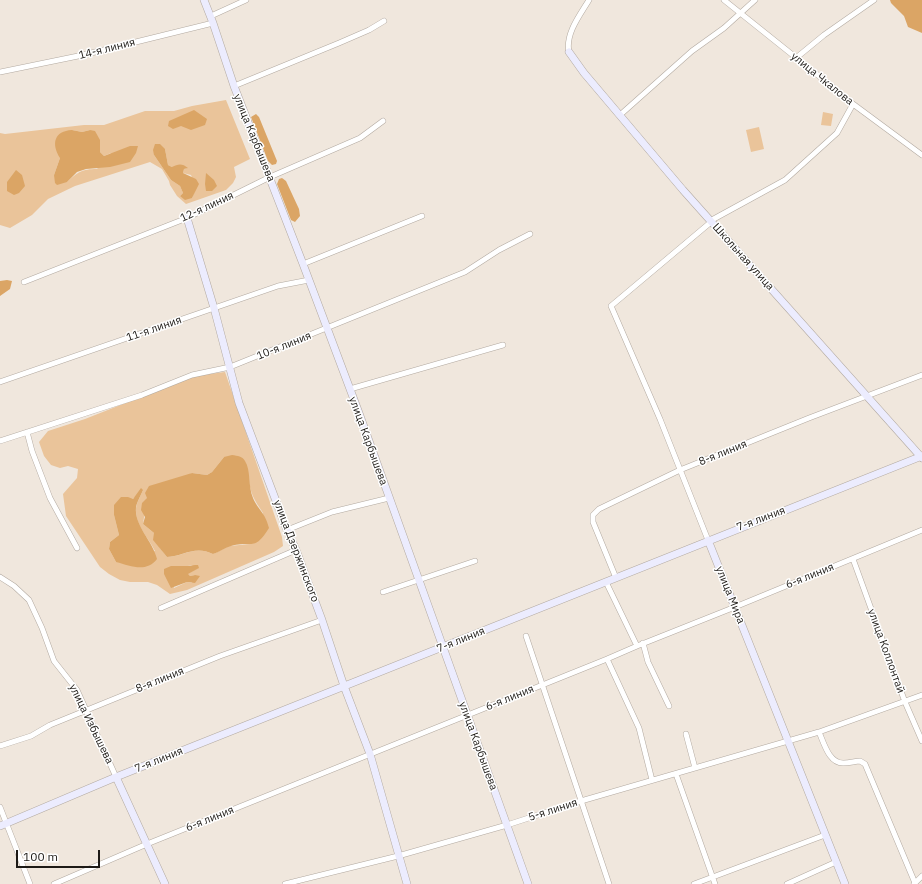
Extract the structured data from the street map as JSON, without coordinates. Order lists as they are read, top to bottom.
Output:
{
  "streets": {
    "main road": [
      "улица Карбышева",
      "Школьная улица",
      "7-я линия",
      "улица Дзержинского",
      "улица Мира",
      "улица Избышева"
    ],
    "street": [
      "14-я линия",
      "улица Чкалова",
      "12-я линия",
      "11-я линия",
      "10-я линия",
      "8-я линия",
      "6-я линия",
      "улица Коллонтай",
      "5-я линия"
    ]
  },
  "crossings": [
    ["14-я линия", "улица Карбышева"],
    ["улица Карбышева", "12-я линия"],
    ["улица Карбышева", "11-я линия"],
    ["улица Карбышева", "10-я линия"],
    ["улица Карбышева", "7-я линия"],
    ["улица Карбышева", "6-я линия"],
    ["улица Карбышева", "5-я линия"],
    ["12-я линия", "улица Дзержинского"],
    ["Школьная улица", "8-я линия"],
    ["Школьная улица", "7-я линия"],
    ["Школьная улица", "улица Мира"],
    ["11-я линия", "улица Дзержинского"],
    ["10-я линия", "улица Дзержинского"],
    ["8-я линия", "7-я линия"],
    ["8-я линия", "улица Дзержинского"],
    ["8-я линия", "улица Мира"],
    ["8-я линия", "улица Избышева"],
    ["7-я линия", "улица Дзержинского"],
    ["7-я линия", "улица Мира"],
    ["7-я линия", "улица Избышева"],
    ["улица Дзержинского", "6-я линия"],
    ["улица Дзержинского", "5-я линия"],
    ["6-я линия", "улица Мира"],
    ["6-я линия", "улица Коллонтай"],
    ["6-я линия", "улица Избышева"],
    ["улица Мира", "5-я линия"],
    ["улица Коллонтай", "5-я линия"]
  ],
  "scale_bar": "100 m"
}
